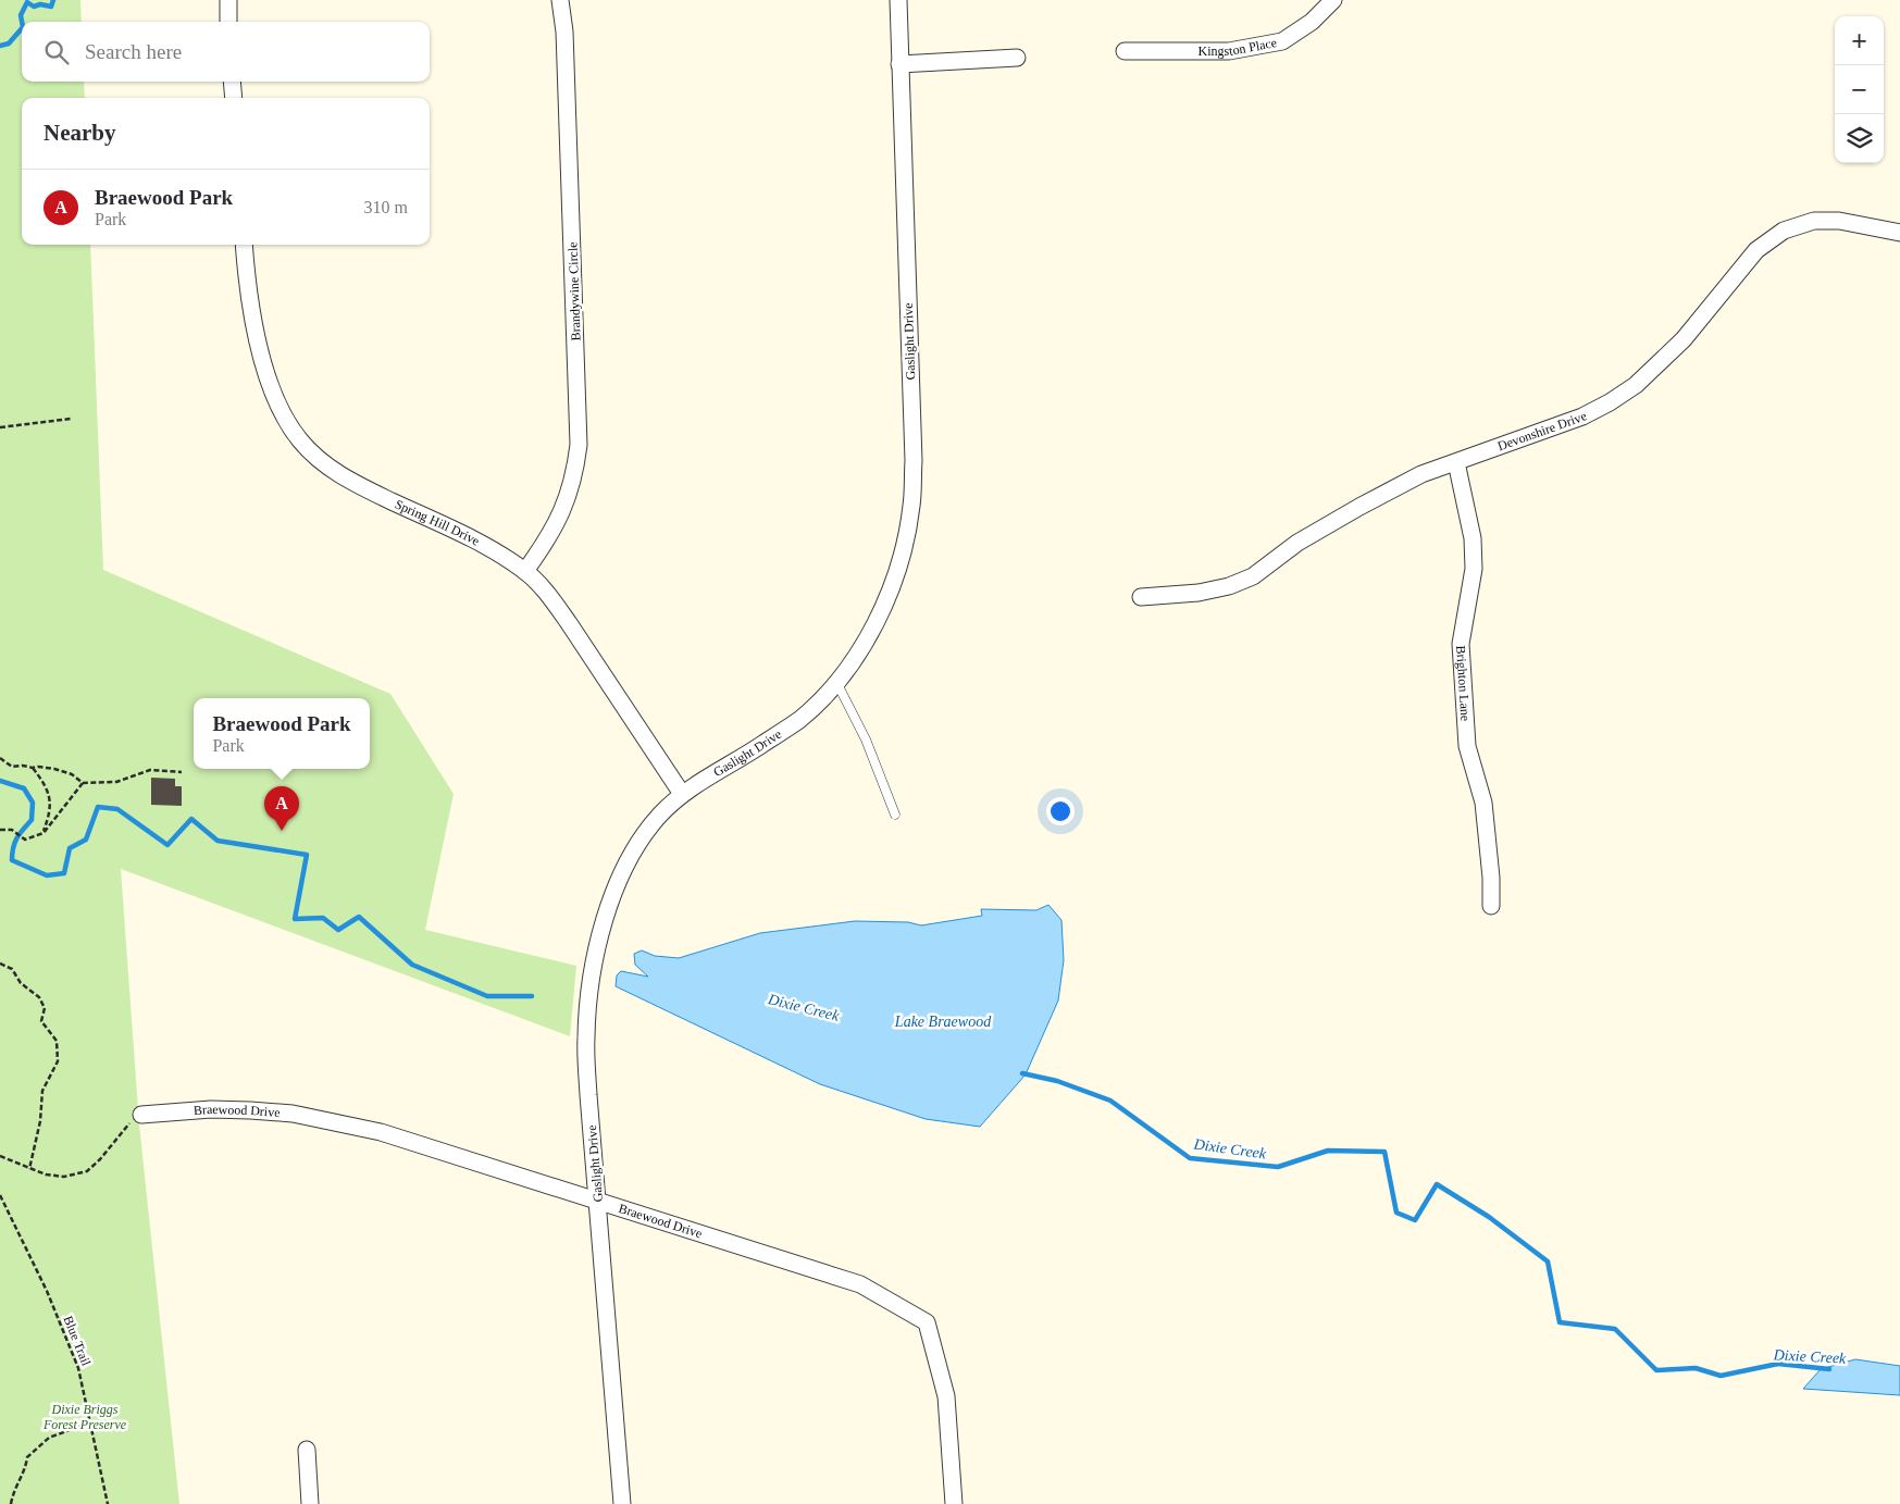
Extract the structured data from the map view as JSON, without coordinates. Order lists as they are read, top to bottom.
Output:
{
  "streets": {
    "street": [
      "Kingston Place",
      "Brandywine Circle",
      "Gaslight Drive",
      "Devonshire Drive",
      "Spring Hill Drive",
      "Brighton Lane",
      "Braewood Drive"
    ],
    "path": ["Blue Trail"]
  },
  "crossings": [
    ["Brandywine Circle", "Spring Hill Drive"],
    ["Gaslight Drive", "Spring Hill Drive"],
    ["Gaslight Drive", "Braewood Drive"],
    ["Devonshire Drive", "Brighton Lane"]
  ],
  "water": ["Dixie Creek", "Lake Braewood"],
  "parks": ["Dixie Briggs Forest Preserve"],
  "page": {
    "map_buttons": ["+", "−"],
    "search": "Search here",
    "heading": "Nearby",
    "list": [
      {
        "mark": "A",
        "name": "Braewood Park",
        "note": "Park",
        "value": "310 m"
      }
    ],
    "popup": ["Braewood Park", "Park"],
    "pins": "A"
  }
}
